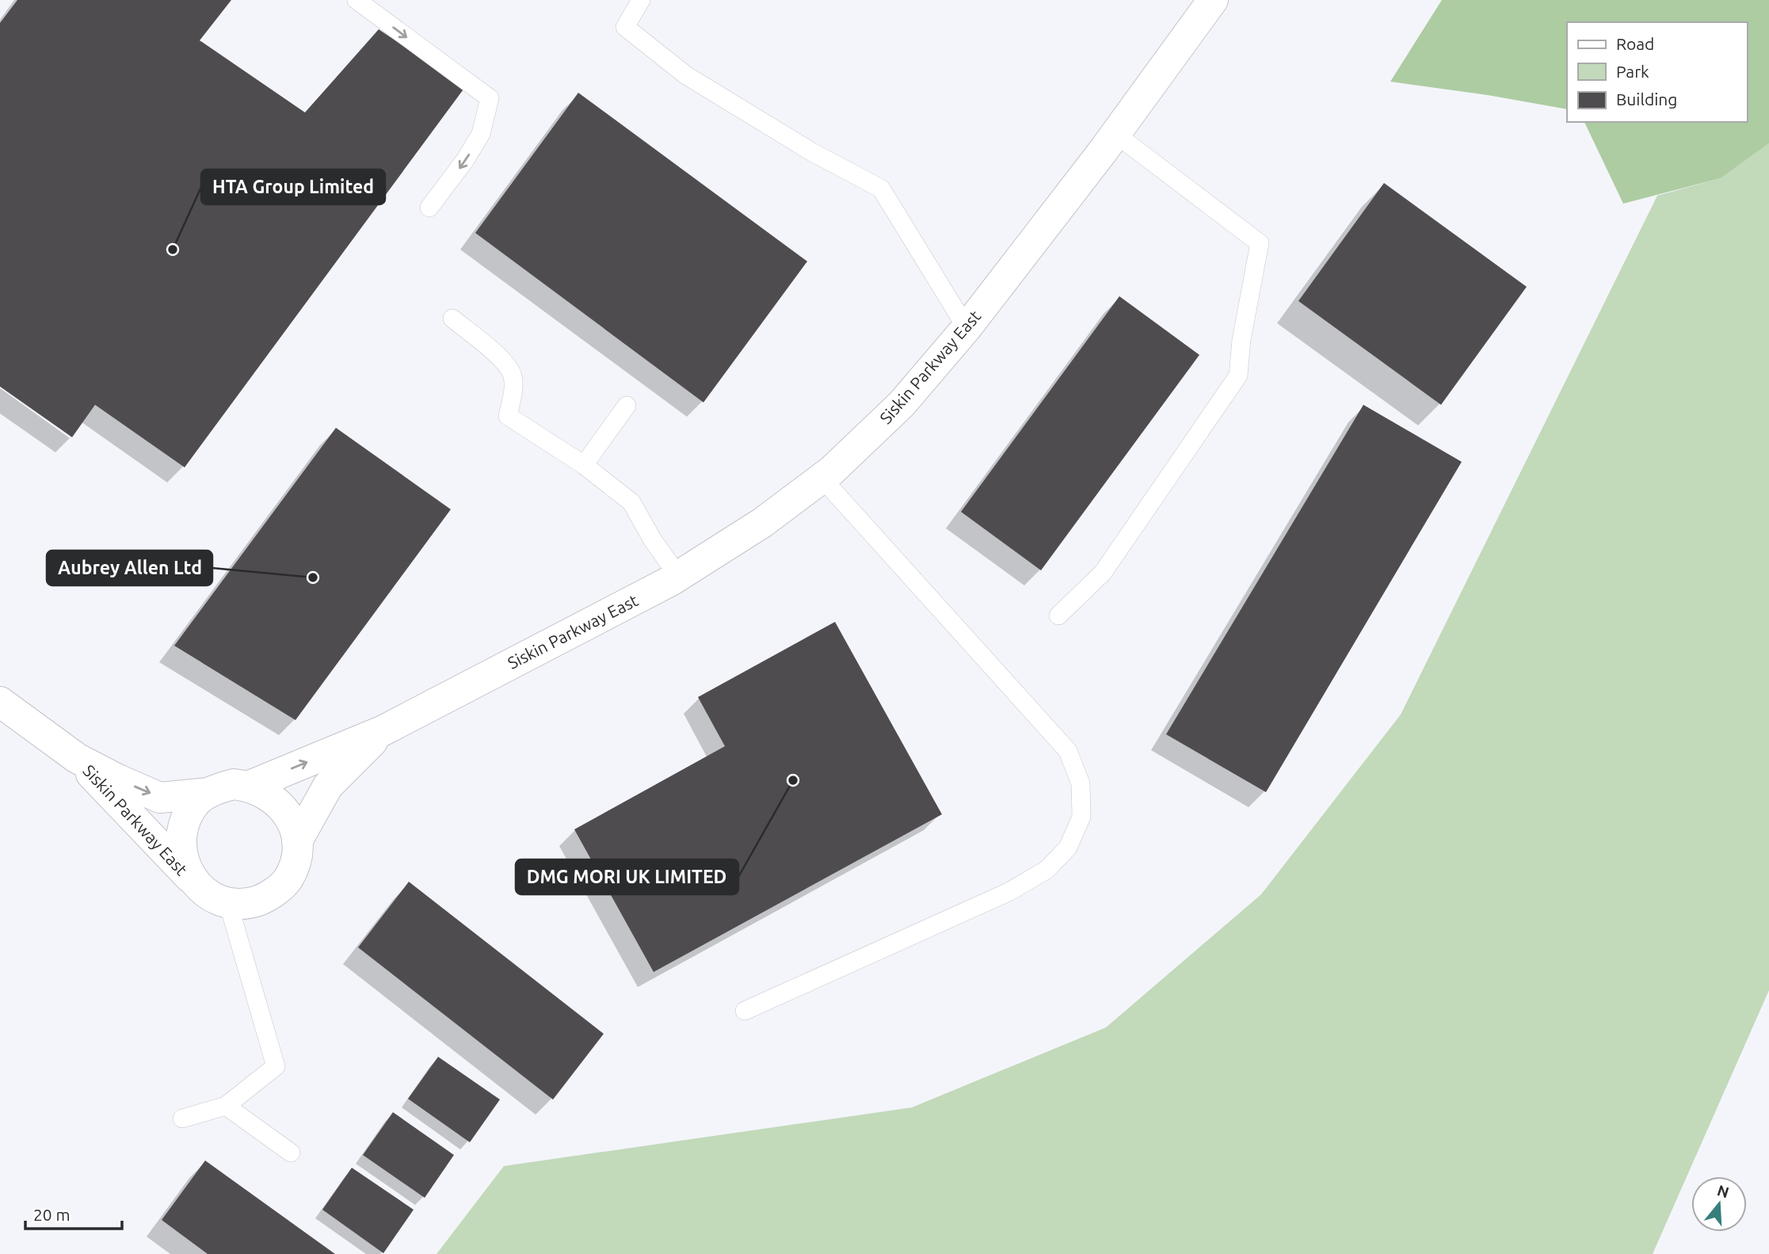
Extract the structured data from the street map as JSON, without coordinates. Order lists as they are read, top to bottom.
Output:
{
  "streets": {
    "street": ["Siskin Parkway East"]
  },
  "places": ["HTA Group Limited", "Aubrey Allen Ltd", "DMG MORI UK LIMITED"],
  "legend": ["Road", "Park", "Building"],
  "scale_bar": "20 m",
  "north": "top"
}
